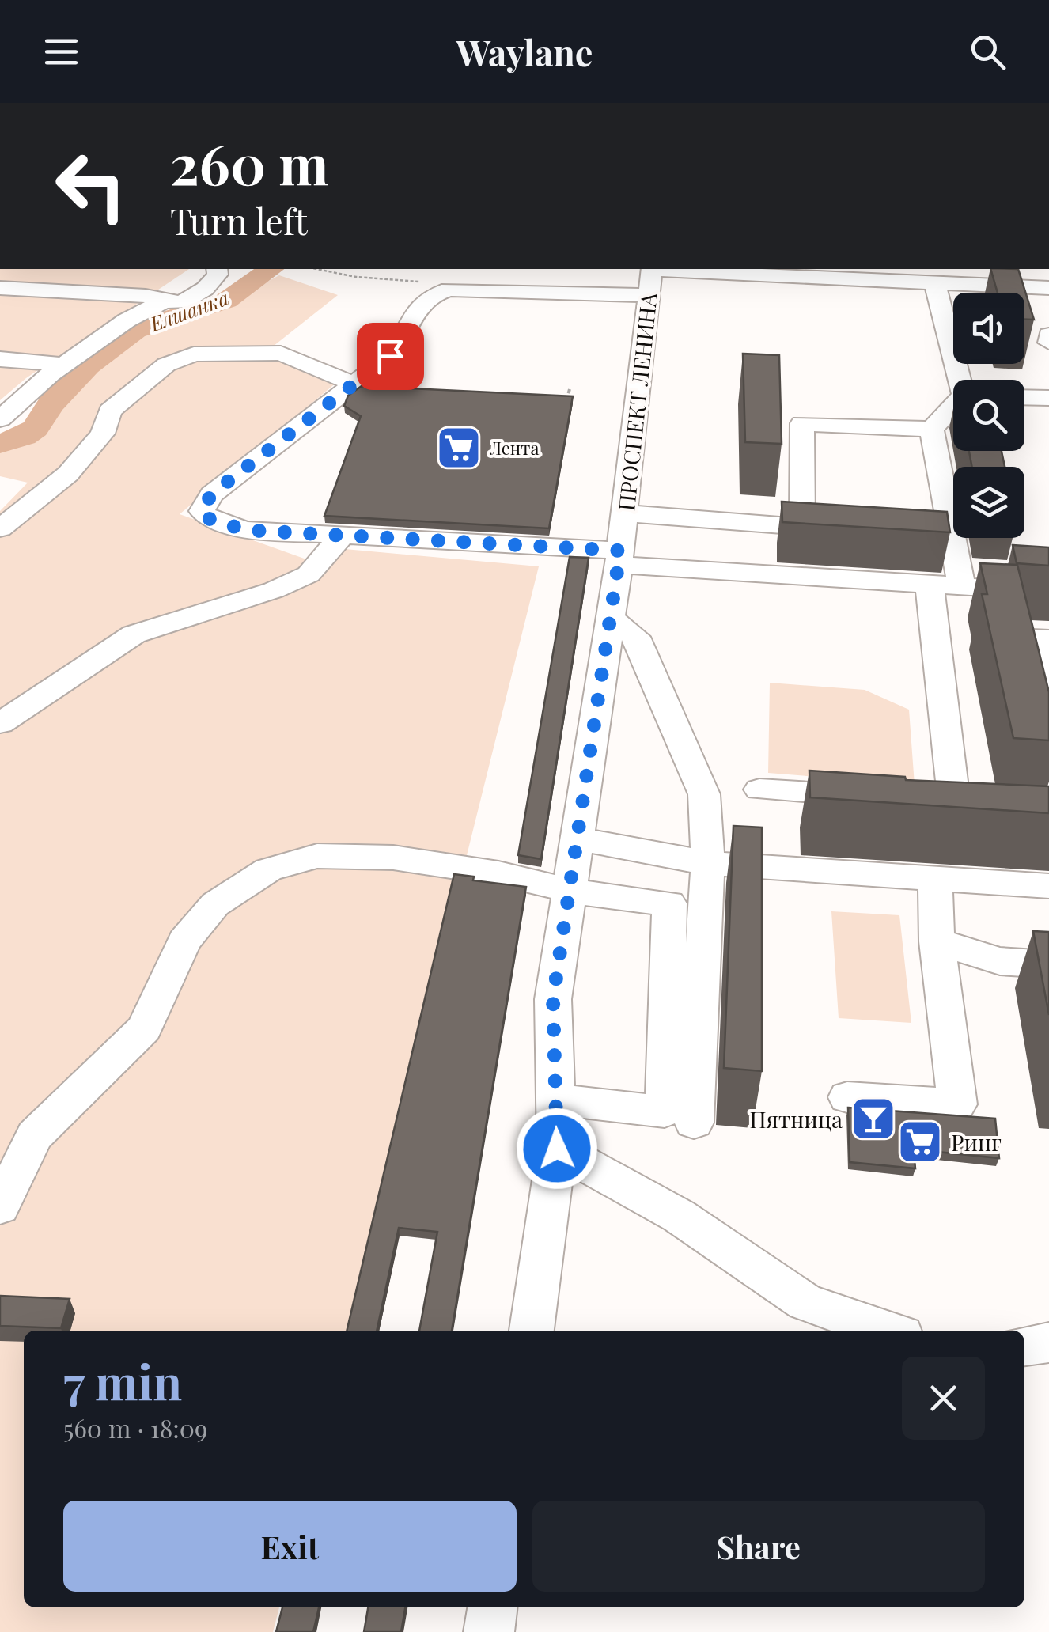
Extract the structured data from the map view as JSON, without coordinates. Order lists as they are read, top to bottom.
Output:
{
  "streets": {
    "street": ["ПРОСПЕКТ ЛЕНИНА"]
  },
  "water": ["Елшанка"],
  "places": {
    "supermarket": ["Лента", "Ринг"],
    "bar": ["Пятница"]
  },
  "page": {
    "header": "Waylane",
    "turn": ["260 m", "Turn left"],
    "heading": ["7 min", "560 m · 18:09"],
    "buttons": ["Exit", "Share"]
  }
}
